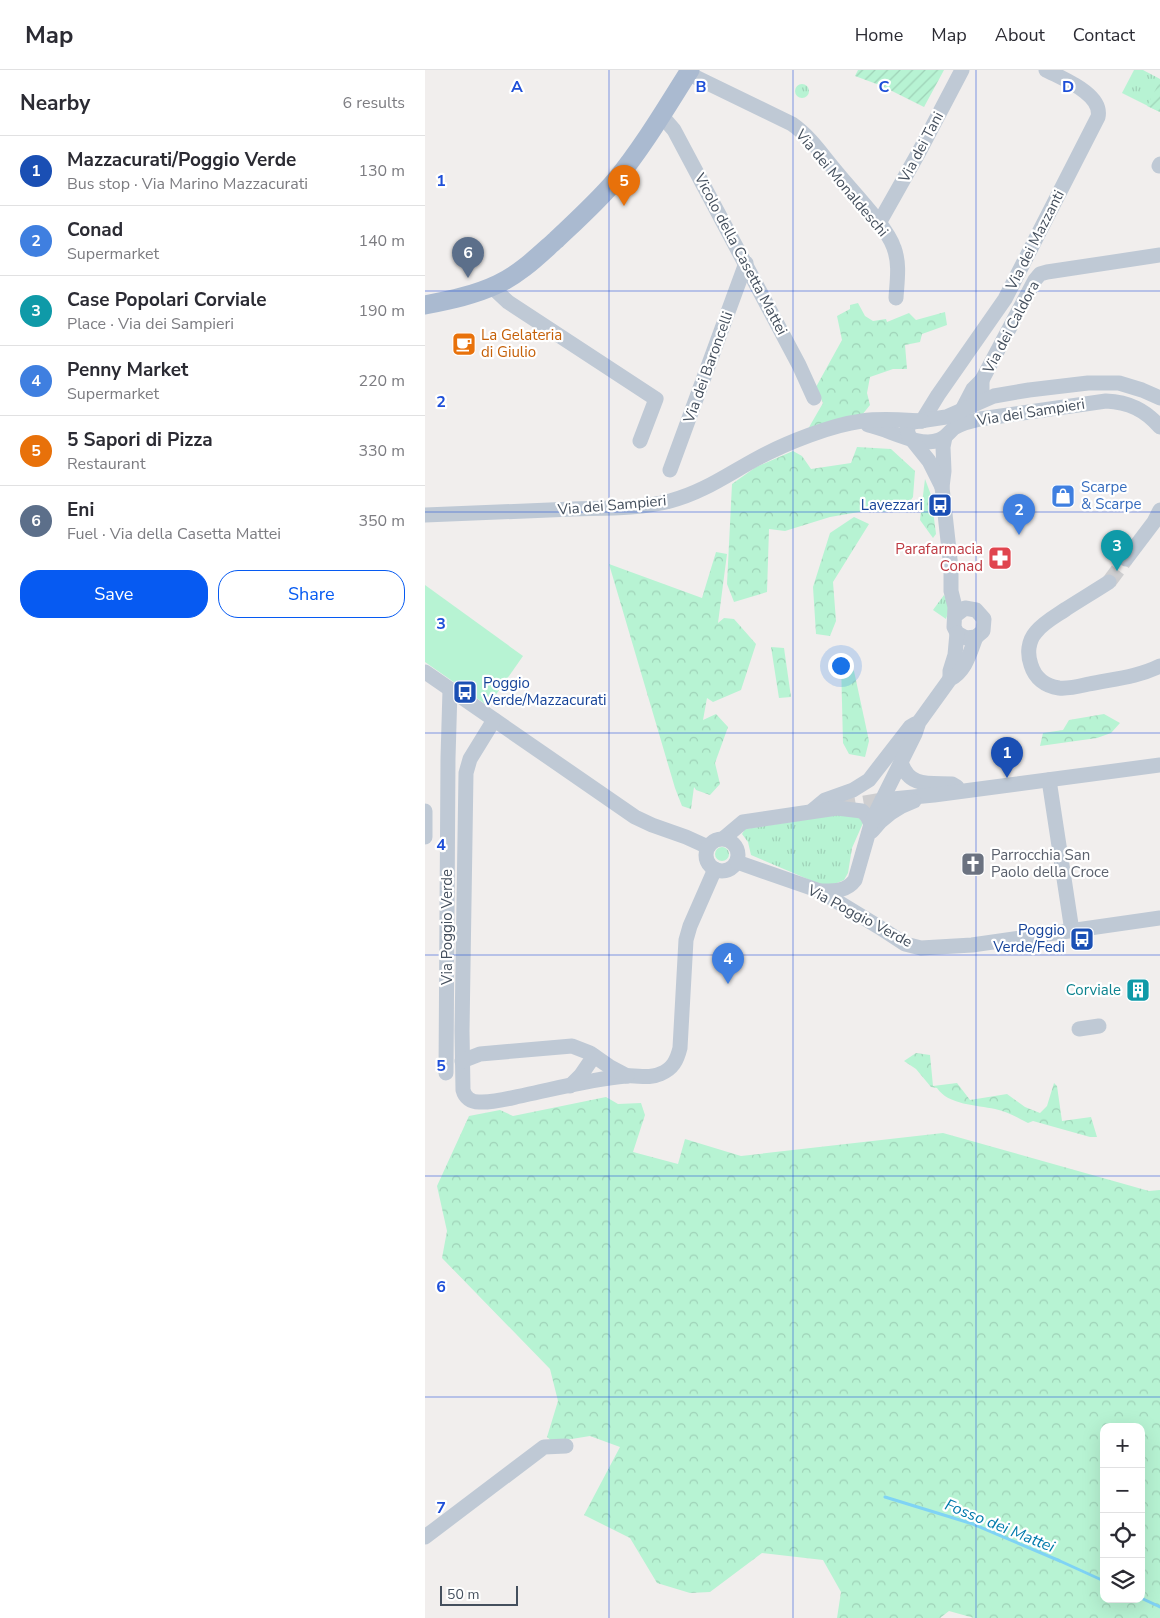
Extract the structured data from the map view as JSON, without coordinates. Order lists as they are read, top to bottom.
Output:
{
  "streets": {
    "street": [
      "Via dei Tani",
      "Via dei Monaldeschi",
      "Via dei Mazzanti",
      "Vicolo della Casetta Mattei",
      "Via dei Caldora",
      "Via dei Baroncelli",
      "Via dei Sampieri",
      "Via Poggio Verde"
    ]
  },
  "crossings": [
    ["Via dei Tani", "Via dei Monaldeschi"],
    ["Via dei Mazzanti", "Via dei Sampieri"],
    ["Vicolo della Casetta Mattei", "Via dei Baroncelli"],
    ["Via dei Caldora", "Via dei Sampieri"]
  ],
  "water": ["Fosso dei Mattei"],
  "places": {
    "cafe": ["La Gelateria di Giulio"],
    "shop": ["Scarpe & Scarpe"],
    "bus stop": ["Lavezzari", "Poggio Verde/Mazzacurati", "Poggio Verde/Fedi"],
    "pharmacy": ["Parafarmacia Conad"],
    "church": ["Parrocchia San Paolo della Croce"],
    "building": ["Corviale"]
  },
  "scale_bar": "50 m",
  "page": {
    "header": "Map",
    "nav": [
      "Home",
      "Map",
      "About",
      "Contact"
    ],
    "heading": ["Nearby", "6 results"],
    "list": [
      {
        "mark": "1",
        "name": "Mazzacurati/Poggio Verde",
        "note": "Bus stop · Via Marino Mazzacurati",
        "value": "130 m"
      },
      {
        "mark": "2",
        "name": "Conad",
        "note": "Supermarket",
        "value": "140 m"
      },
      {
        "mark": "3",
        "name": "Case Popolari Corviale",
        "note": "Place · Via dei Sampieri",
        "value": "190 m"
      },
      {
        "mark": "4",
        "name": "Penny Market",
        "note": "Supermarket",
        "value": "220 m"
      },
      {
        "mark": "5",
        "name": "5 Sapori di Pizza",
        "note": "Restaurant",
        "value": "330 m"
      },
      {
        "mark": "6",
        "name": "Eni",
        "note": "Fuel · Via della Casetta Mattei",
        "value": "350 m"
      }
    ],
    "pins": [
      "5",
      "6",
      "2",
      "3",
      "1",
      "4"
    ],
    "buttons": ["Save", "Share"],
    "map_buttons": ["+", "−"],
    "scale": "50 m"
  },
  "grid": {
    "columns": [
      "A",
      "B",
      "C",
      "D"
    ],
    "rows": [
      "1",
      "2",
      "3",
      "4",
      "5",
      "6",
      "7"
    ]
  }
}
